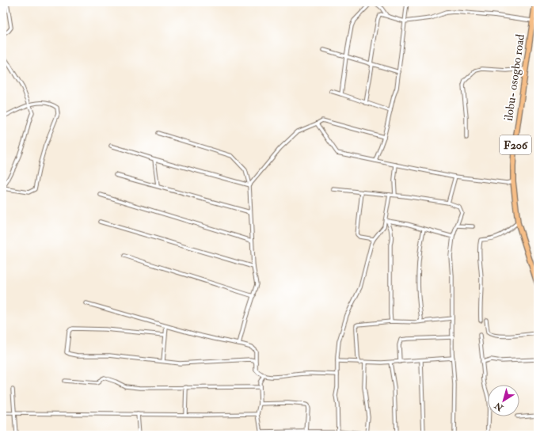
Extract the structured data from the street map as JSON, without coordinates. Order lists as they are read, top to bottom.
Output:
{
  "streets": {
    "main road": ["ilobu- osogbo road", "F206"]
  },
  "north": "bottom left"
}
